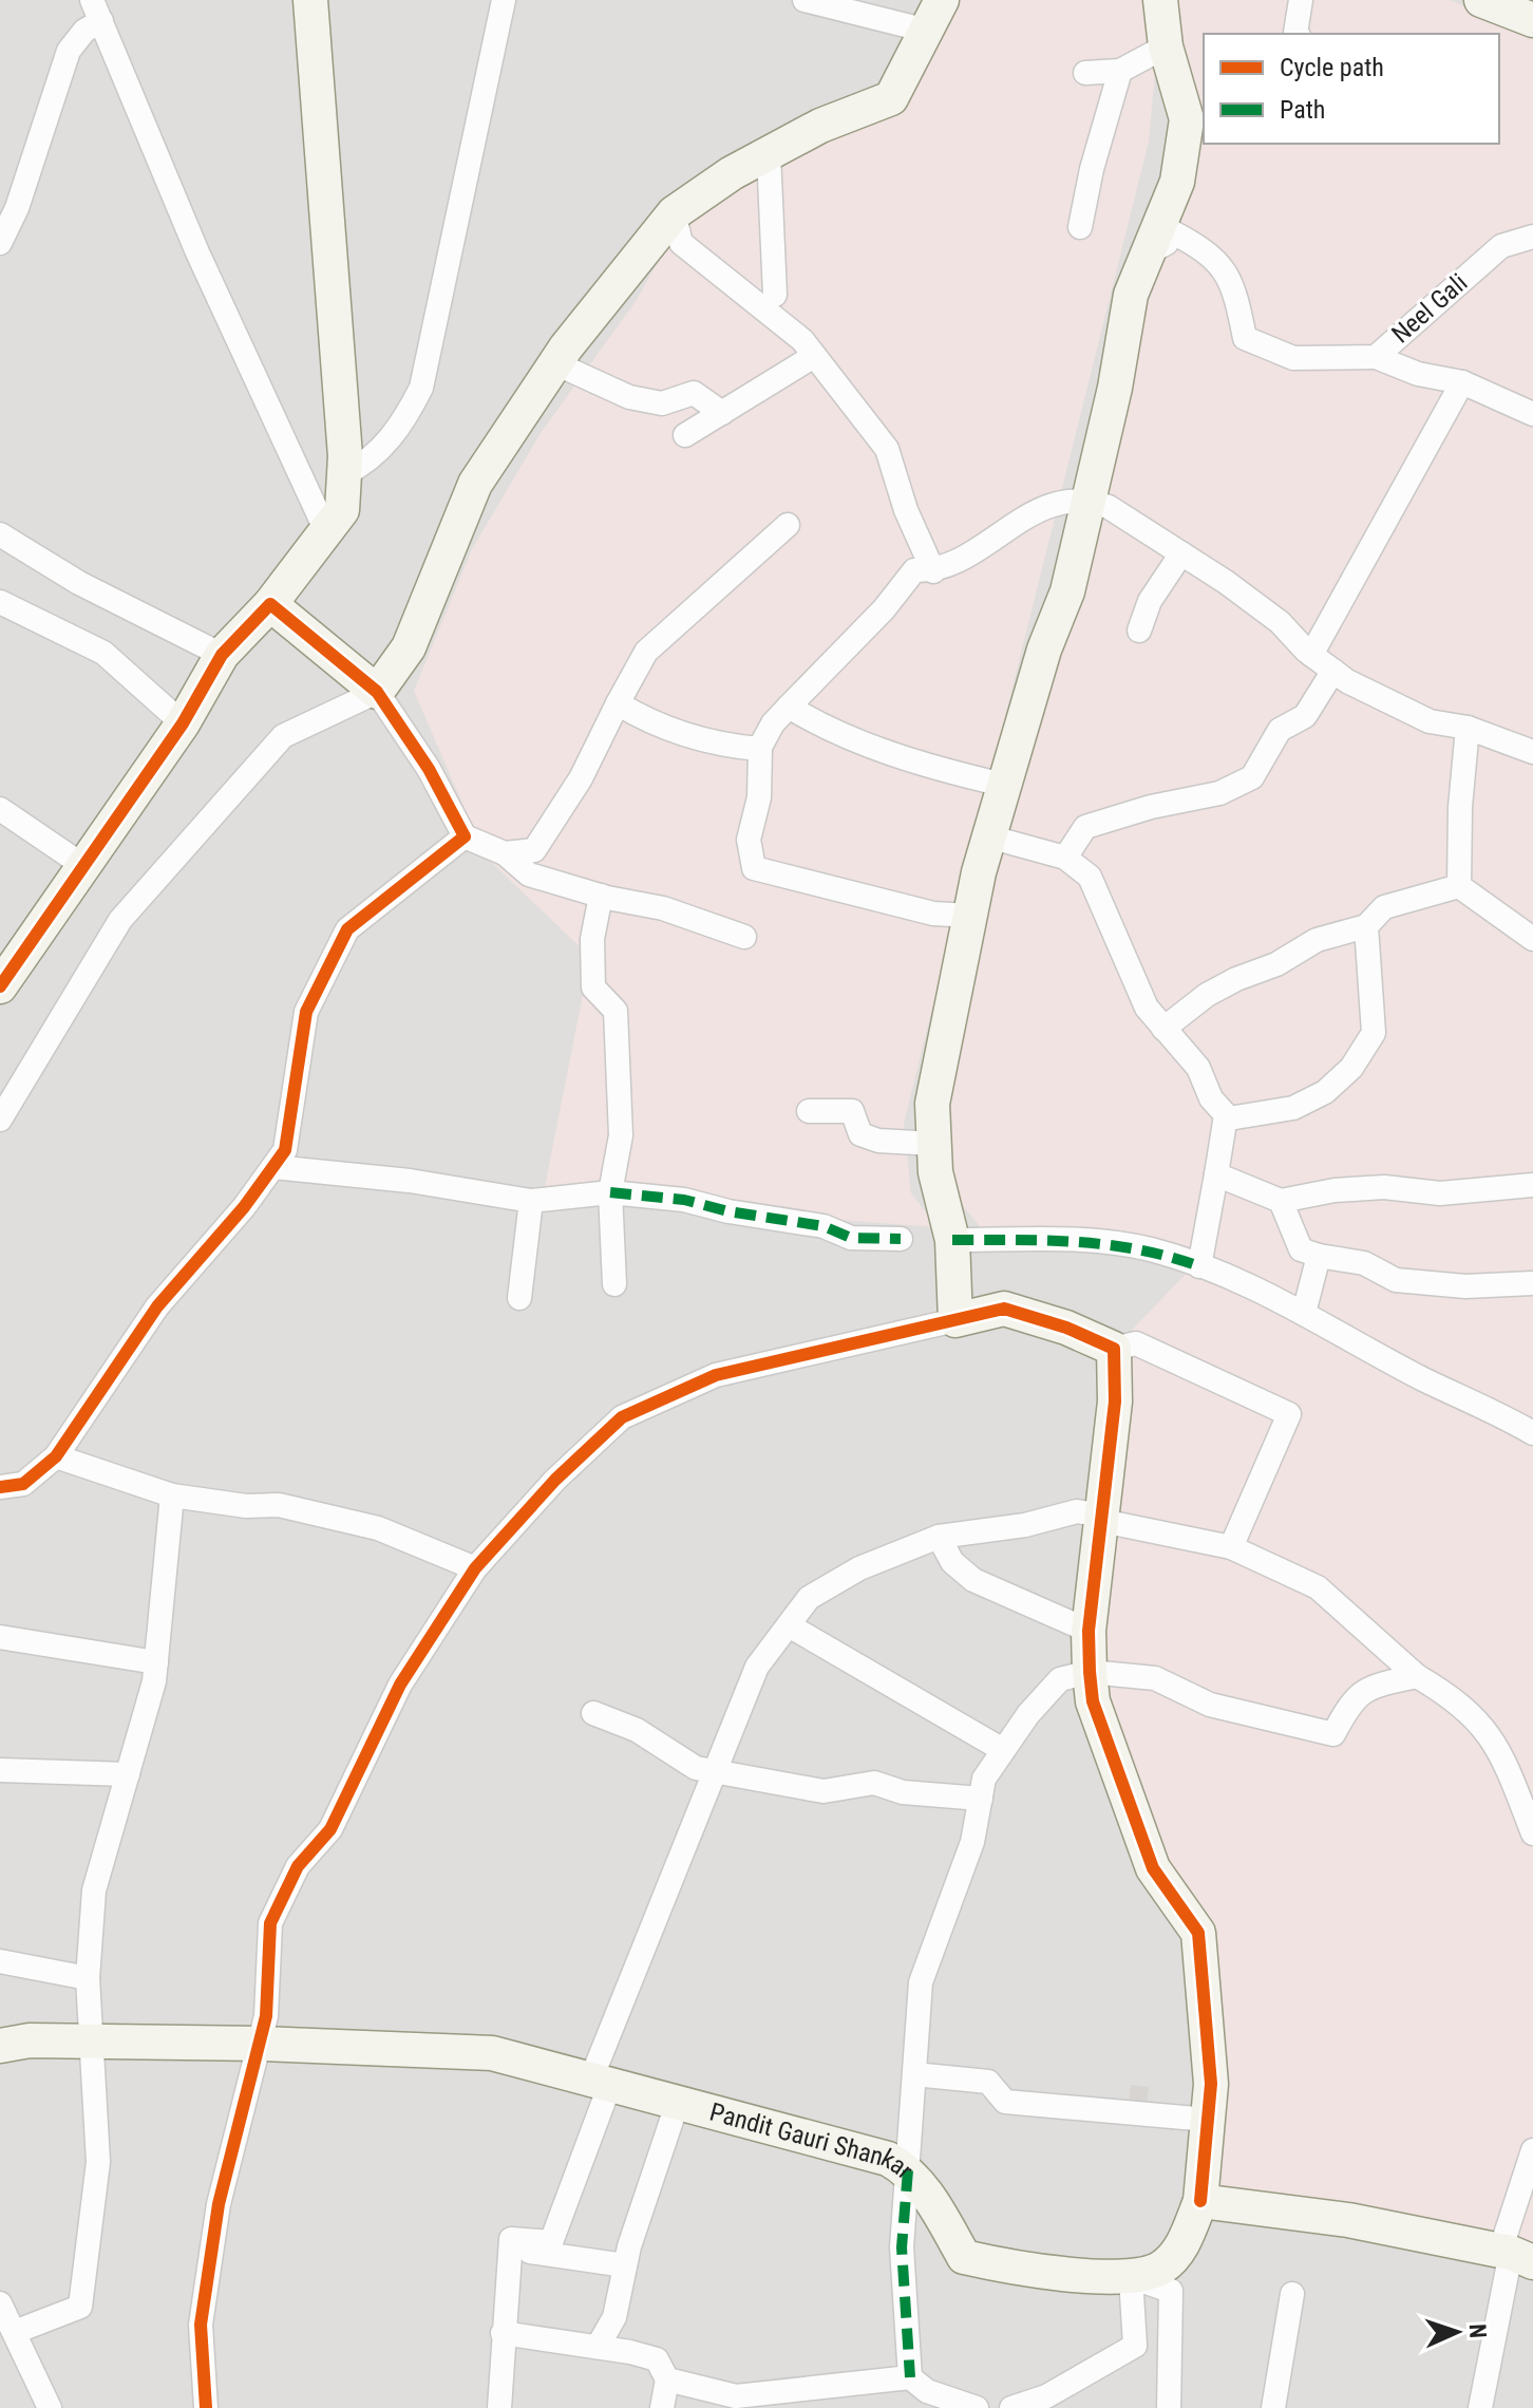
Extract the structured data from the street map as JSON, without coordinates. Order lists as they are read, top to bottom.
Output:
{
  "streets": {
    "street": ["Neel Gali", "Pandit Gauri Shankar"]
  },
  "legend": ["Cycle path", "Path"],
  "north": "right"
}
